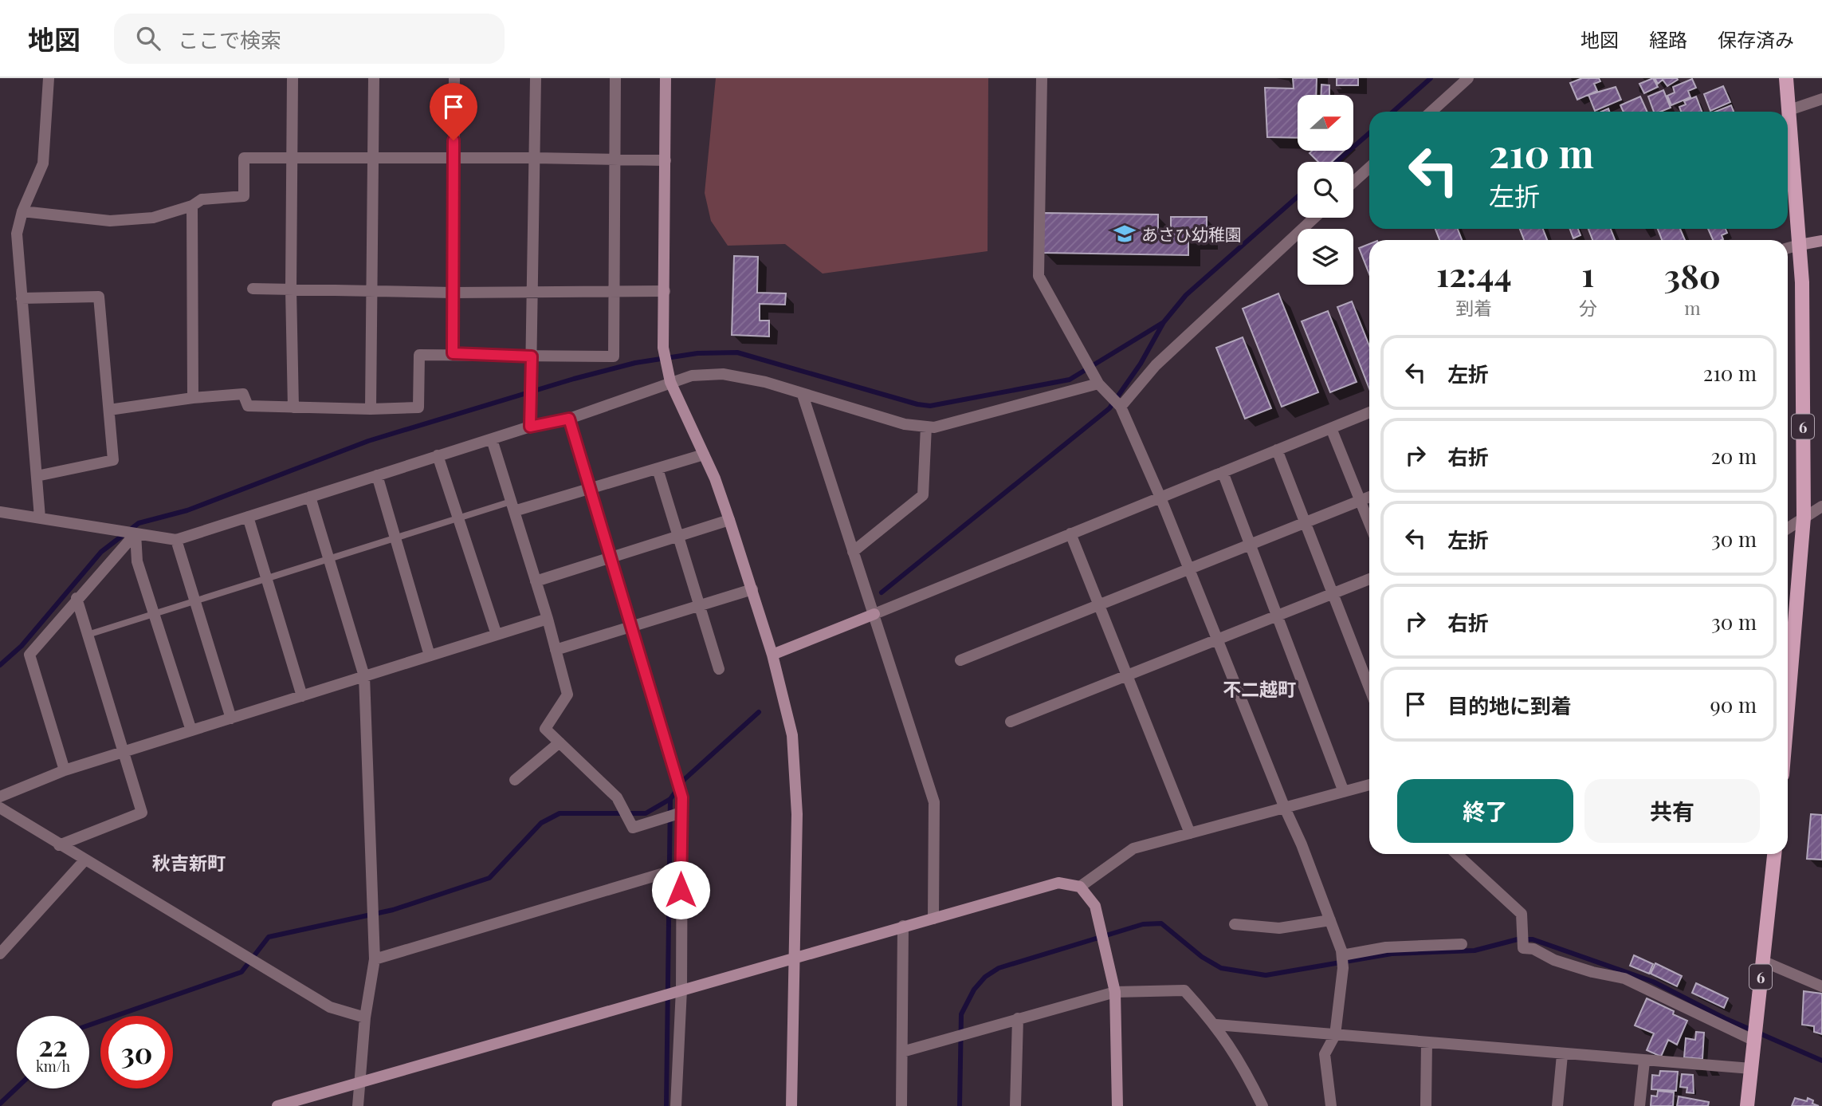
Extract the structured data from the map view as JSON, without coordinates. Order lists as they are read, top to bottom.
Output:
{
  "streets": {
    "main road": ["6"]
  },
  "districts": ["不二越町", "秋吉新町"],
  "places": {
    "school or university": ["あさひ幼稚園"]
  },
  "north": "right",
  "page": {
    "header": "地図",
    "search": "ここで検索",
    "nav": ["地図", "経路", "保存済み"],
    "turn": ["210 m", "左折"],
    "eta": [
      "12:44",
      "到着",
      "1",
      "分",
      "380",
      "m"
    ],
    "list": [
      {
        "name": "左折",
        "value": "210 m"
      },
      {
        "name": "右折",
        "value": "20 m"
      },
      {
        "name": "左折",
        "value": "30 m"
      },
      {
        "name": "右折",
        "value": "30 m"
      },
      {
        "name": "目的地に到着",
        "value": "90 m"
      }
    ],
    "buttons": ["終了", "共有"],
    "speed": "22 km/h",
    "limit": "30"
  }
}
